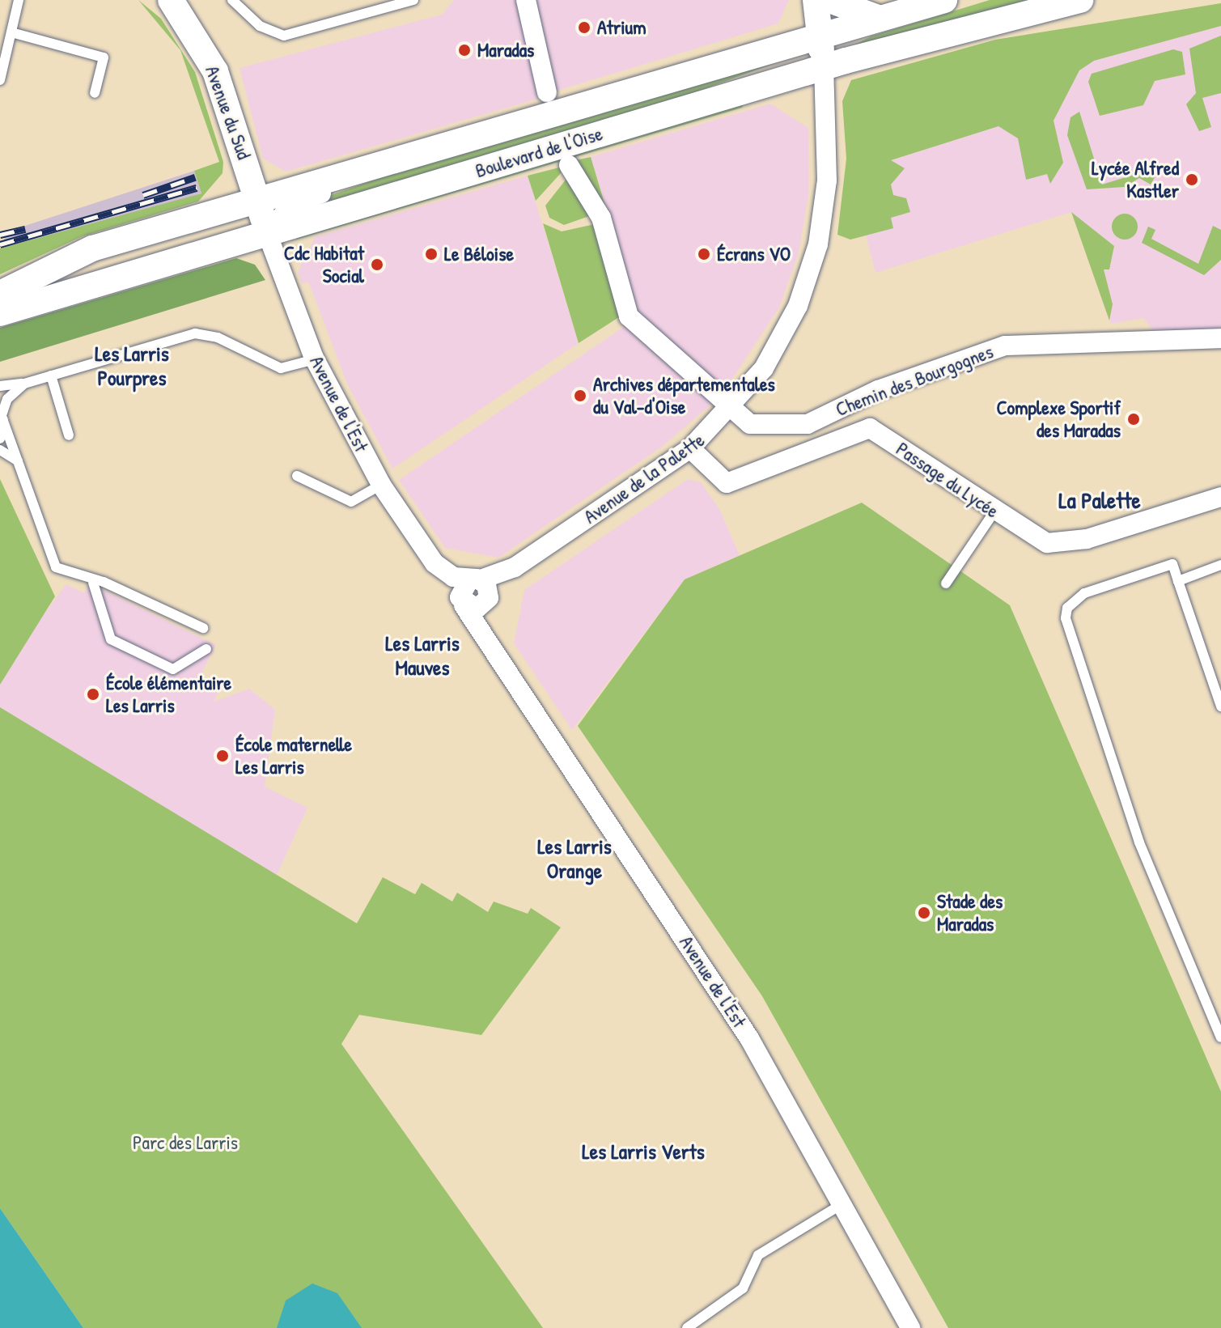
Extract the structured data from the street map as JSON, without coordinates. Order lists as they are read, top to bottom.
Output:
{
  "streets": {
    "main road": ["Avenue du Sud", "Boulevard de l'Oise", "Avenue de la Palette"],
    "street": ["Chemin des Bourgognes", "Avenue de l'Est", "Passage du Lycée"]
  },
  "crossings": [
    ["Avenue du Sud", "Boulevard de l'Oise"],
    ["Avenue du Sud", "Avenue de l'Est"],
    ["Boulevard de l'Oise", "Avenue de l'Est"],
    ["Boulevard de l'Oise", "Avenue de la Palette"],
    ["Chemin des Bourgognes", "Avenue de la Palette"],
    ["Avenue de l'Est", "Avenue de la Palette"],
    ["Avenue de la Palette", "Passage du Lycée"]
  ],
  "districts": [
    "Les Larris Pourpres",
    "La Palette",
    "Les Larris Mauves",
    "Les Larris Orange",
    "Les Larris Verts"
  ],
  "parks": ["Parc des Larris"],
  "places": [
    "Atrium",
    "Maradas",
    "Lycée Alfred Kastler",
    "Le Béloise",
    "Écrans VO",
    "Cdc Habitat Social",
    "Archives départementales du Val-d'Oise",
    "Complexe Sportif des Maradas",
    "École élémentaire Les Larris",
    "École maternelle Les Larris",
    "Stade des Maradas"
  ]
}
